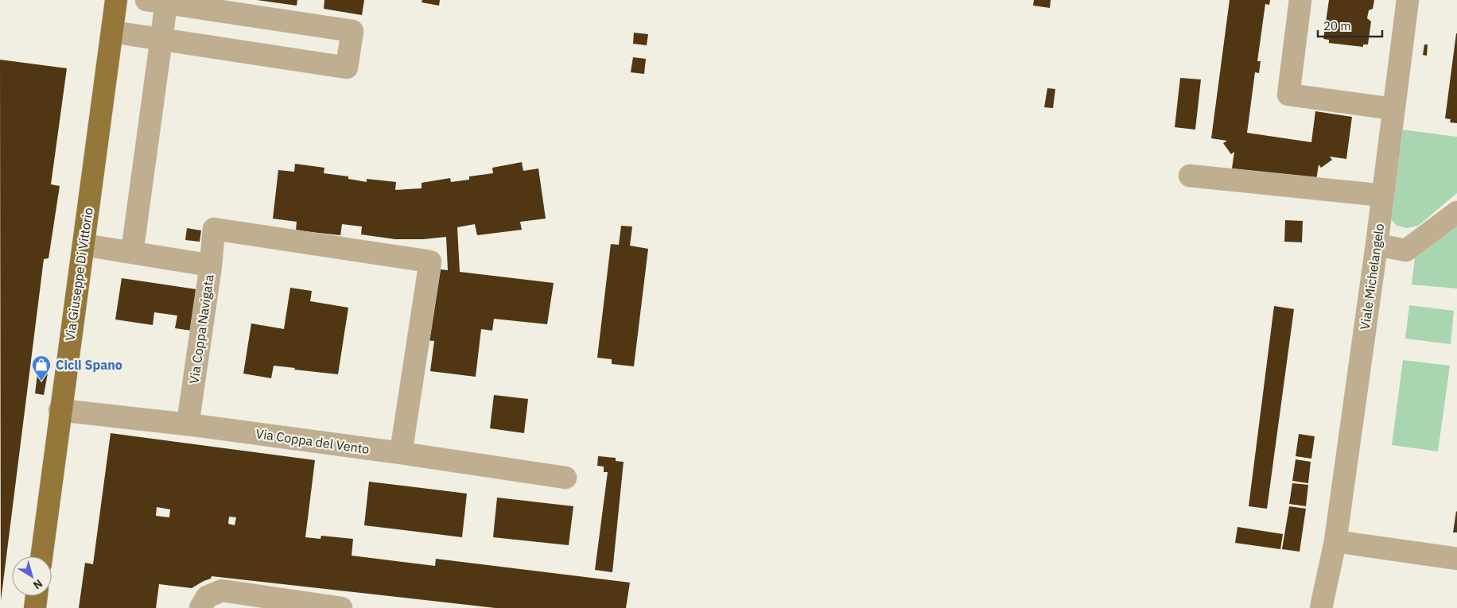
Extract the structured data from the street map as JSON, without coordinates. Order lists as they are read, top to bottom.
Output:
{
  "streets": {
    "main road": ["Via Giuseppe Di Vittorio"],
    "street": ["Viale Michelangelo", "Via Coppa Navigata", "Via Coppa del Vento"]
  },
  "crossings": [
    ["Via Giuseppe Di Vittorio", "Via Coppa Navigata"],
    ["Via Giuseppe Di Vittorio", "Via Coppa del Vento"],
    ["Via Coppa Navigata", "Via Coppa del Vento"]
  ],
  "places": {
    "shop": ["Cicli Spano"]
  },
  "scale_bar": "20 m",
  "north": "bottom right"
}
